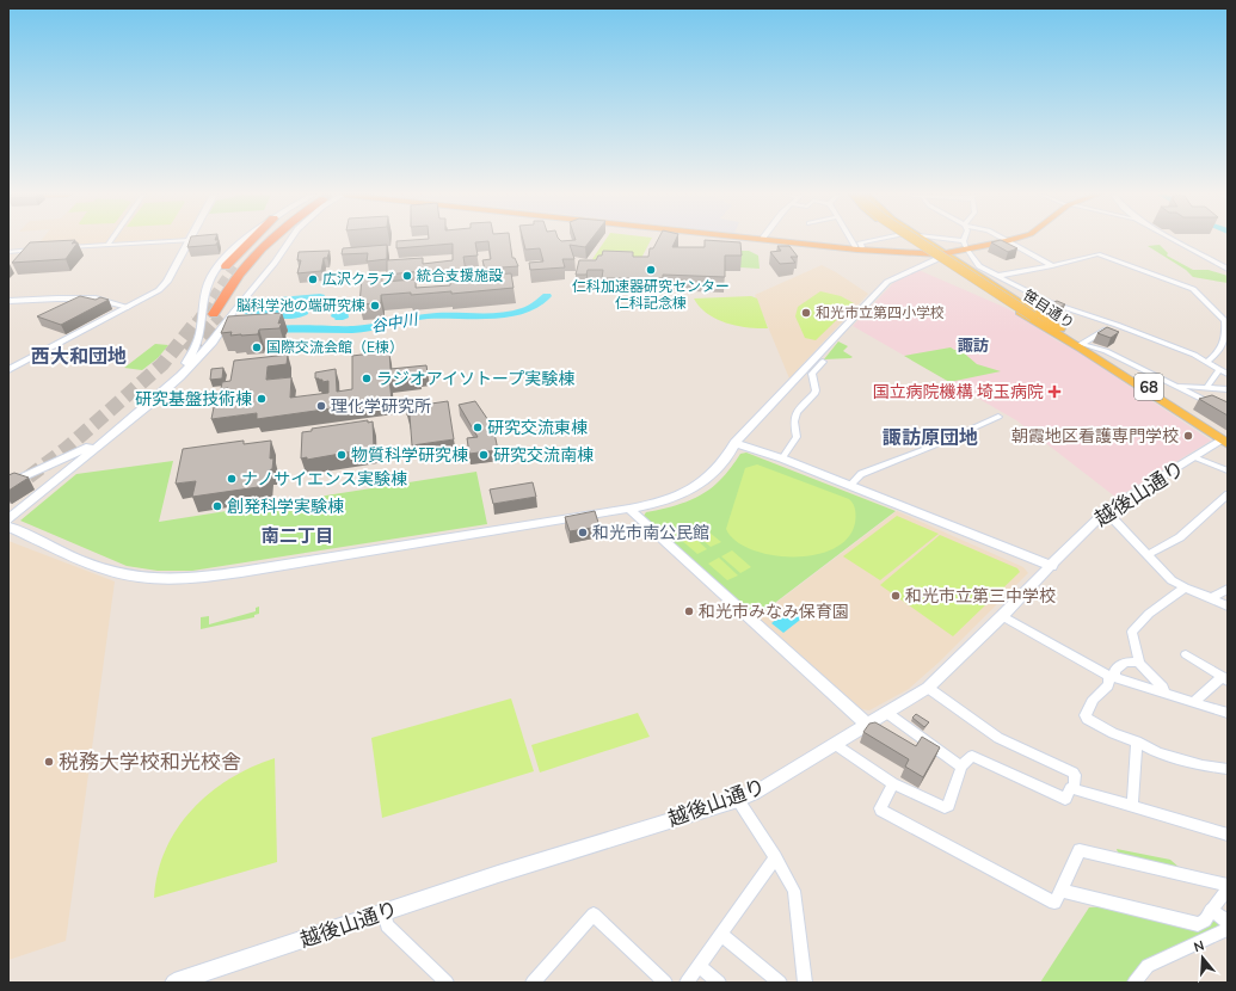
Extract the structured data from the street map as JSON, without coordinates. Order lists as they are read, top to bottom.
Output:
{
  "streets": {
    "main road": ["笹目通り", "68"],
    "street": ["越後山通り"]
  },
  "crossings": [
    ["笹目通り", "越後山通り"]
  ],
  "districts": [
    "諏訪",
    "西大和団地",
    "諏訪原団地",
    "南二丁目"
  ],
  "water": ["谷中川"],
  "places": {
    "other": [
      "仁科加速器研究センター 仁科記念棟",
      "統合支援施設",
      "広沢クラブ",
      "脳科学池の端研究棟",
      "和光市立第四小学校",
      "国際交流会館（E棟）",
      "ラジオアイソトープ実験棟",
      "研究基盤技術棟",
      "理化学研究所",
      "研究交流東棟",
      "朝霞地区看護専門学校",
      "物質科学研究棟",
      "研究交流南棟",
      "ナノサイエンス実験棟",
      "創発科学実験棟",
      "和光市南公民館",
      "和光市立第三中学校",
      "和光市みなみ保育園",
      "税務大学校和光校舎"
    ],
    "health": ["国立病院機構 埼玉病院"]
  },
  "north": "top"
}
